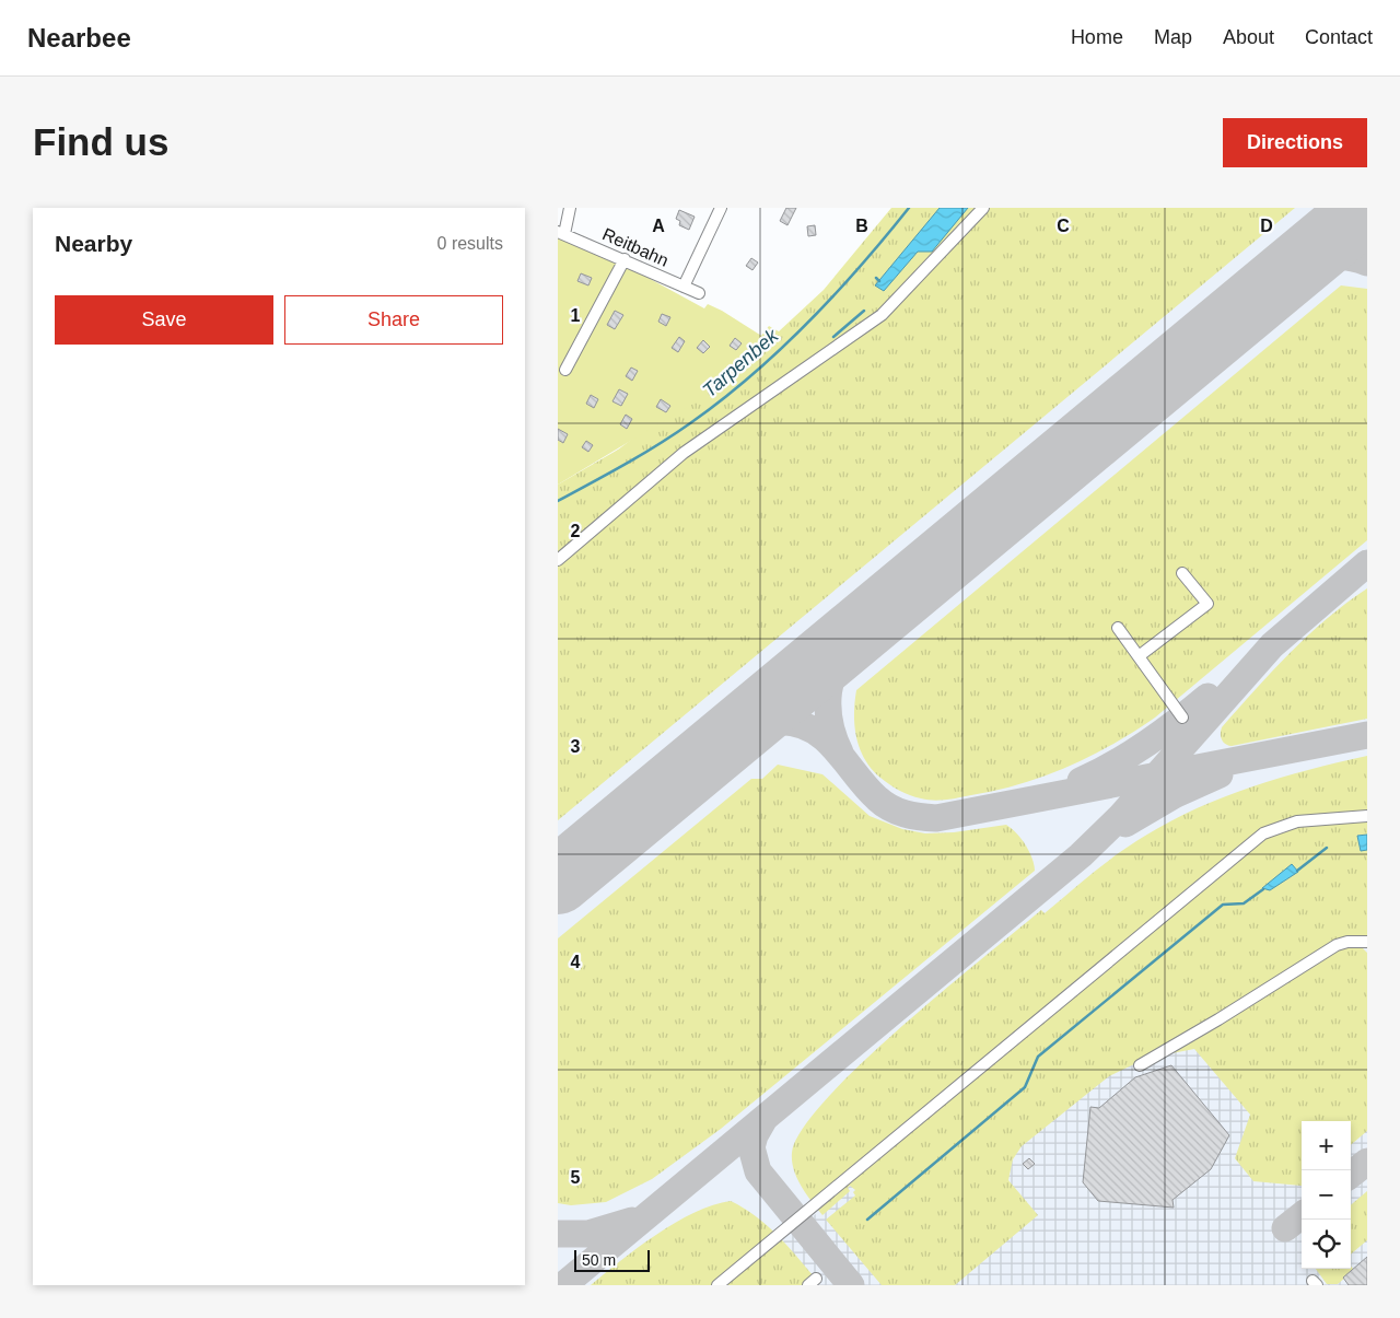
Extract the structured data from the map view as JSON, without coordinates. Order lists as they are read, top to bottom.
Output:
{
  "streets": {
    "street": ["Reitbahn"]
  },
  "water": ["Tarpenbek"],
  "scale_bar": "50 m",
  "page": {
    "header": "Nearbee",
    "nav": [
      "Home",
      "Map",
      "About",
      "Contact"
    ],
    "buttons": [
      "Directions",
      ["Save", "Share"]
    ],
    "title": "Find us",
    "heading": ["Nearby", "0 results"],
    "map_buttons": ["+", "−"],
    "scale": "50 m"
  },
  "grid": {
    "columns": [
      "A",
      "B",
      "C",
      "D"
    ],
    "rows": [
      "1",
      "2",
      "3",
      "4",
      "5"
    ]
  }
}
